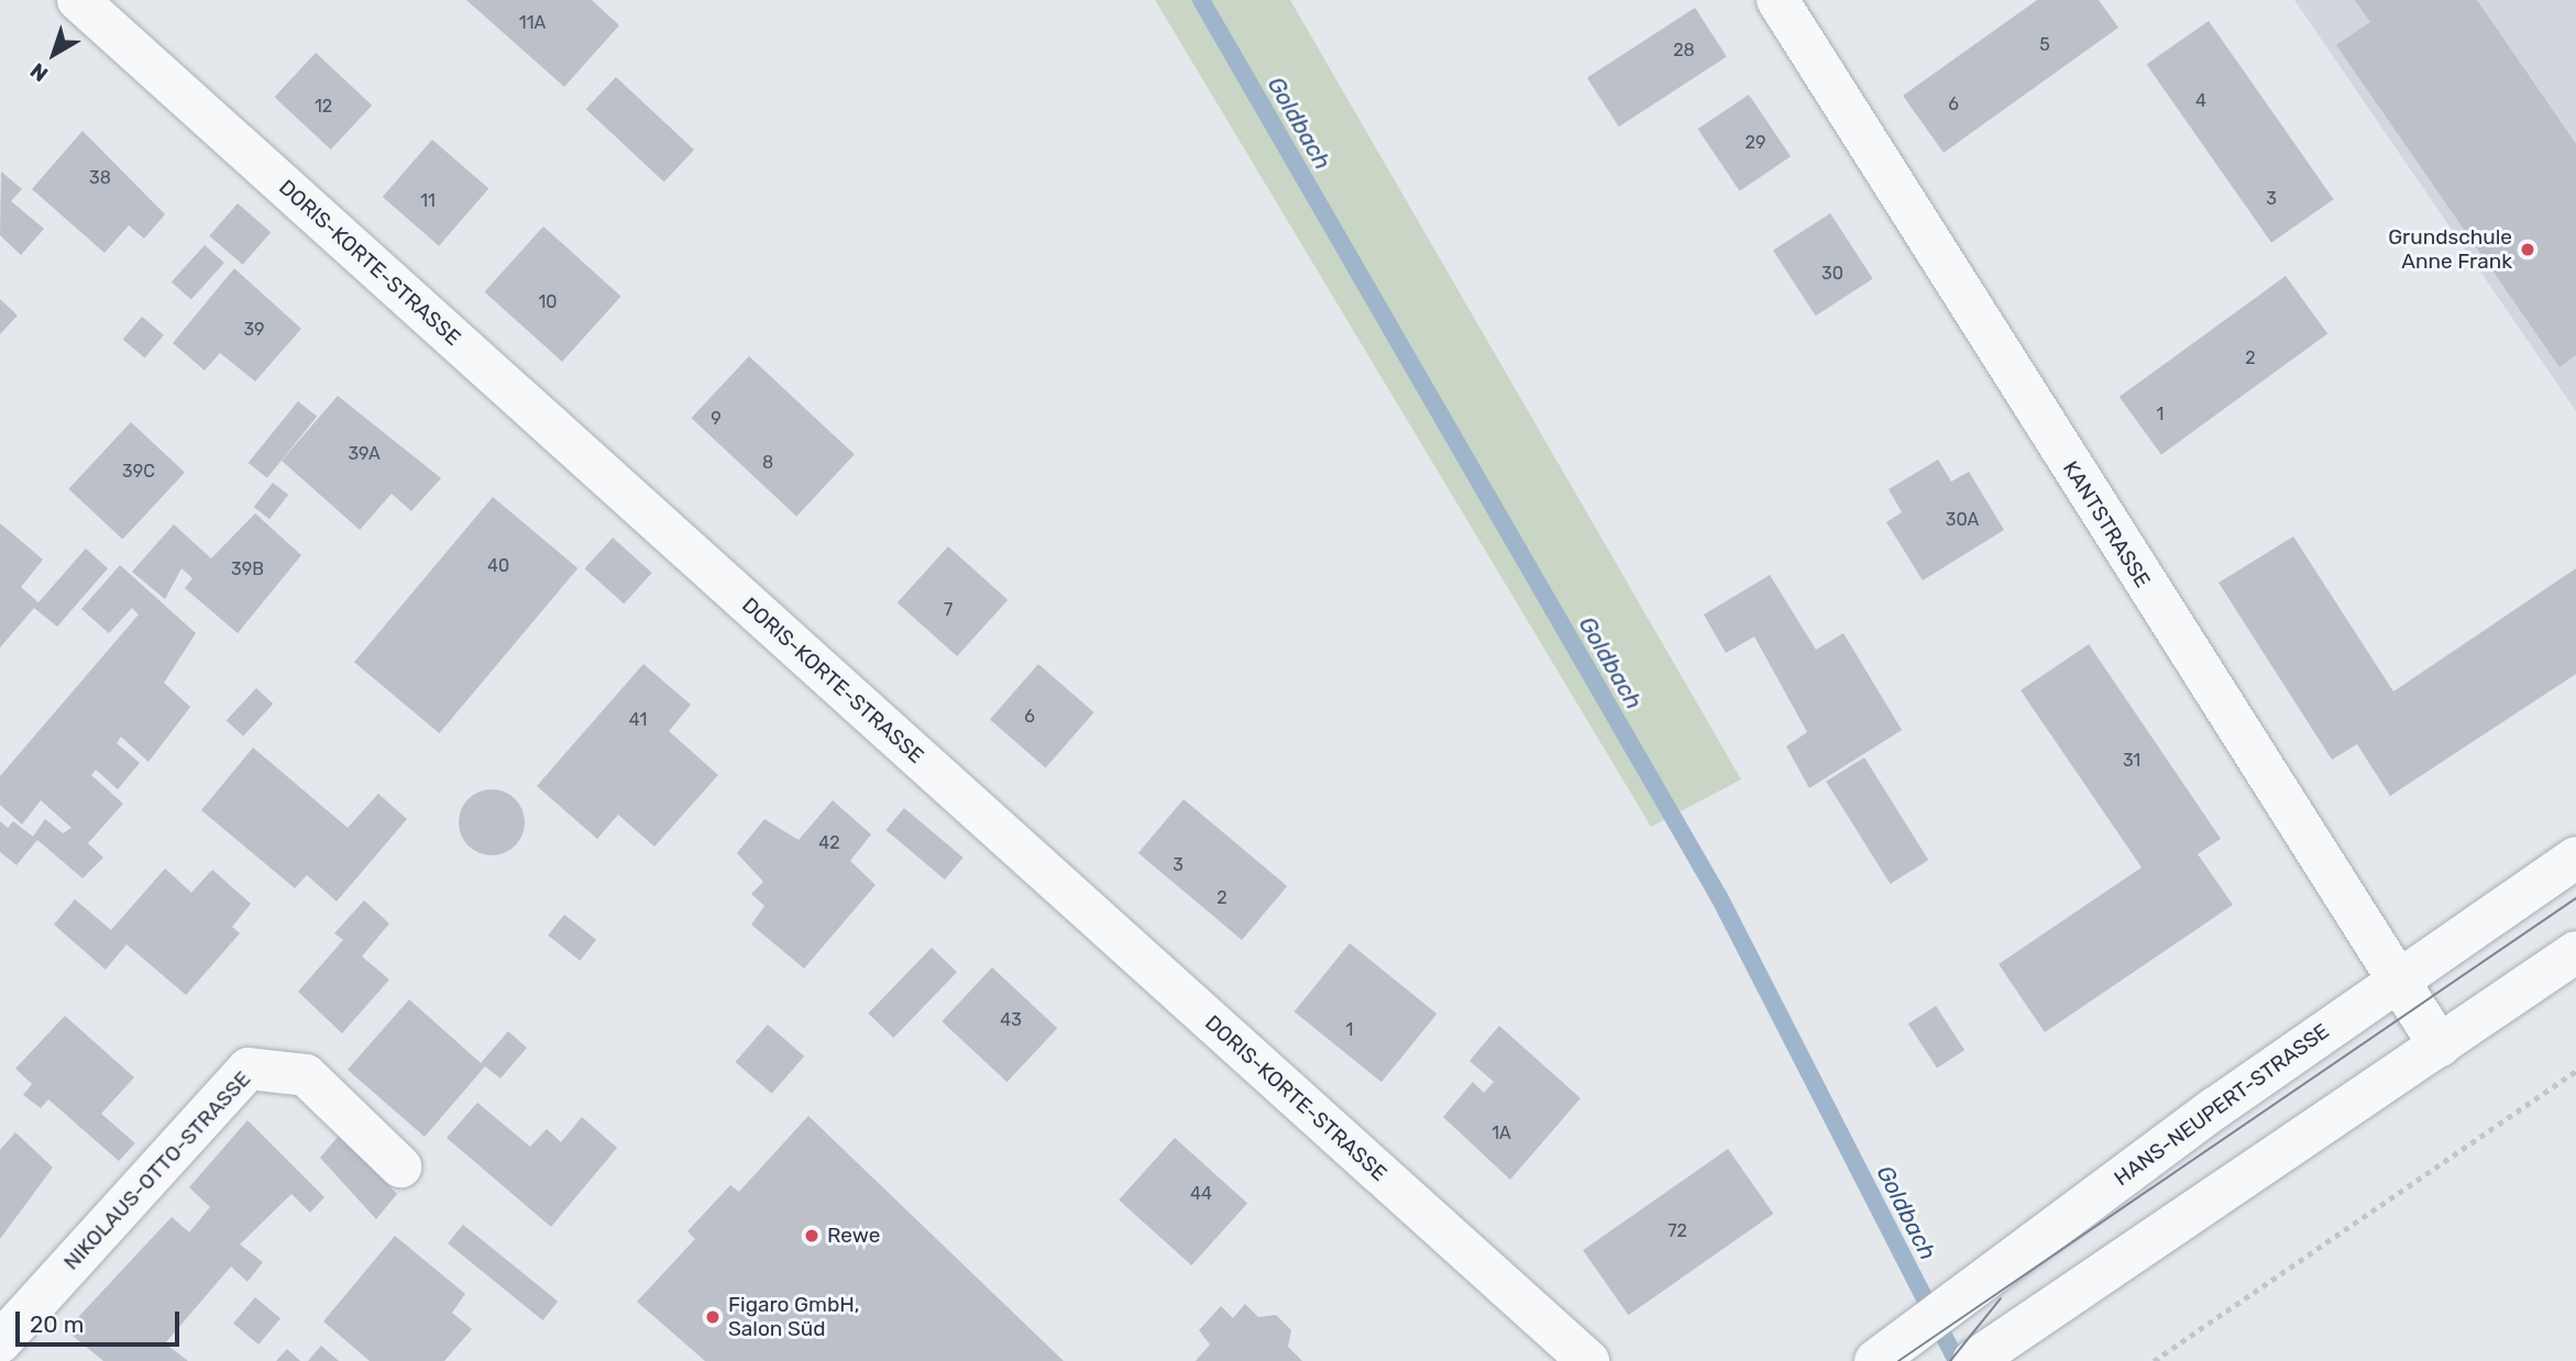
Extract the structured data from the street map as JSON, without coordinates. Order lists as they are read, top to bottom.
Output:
{
  "streets": {
    "street": [
      "DORIS-KORTE-STRASSE",
      "KANTSTRASSE",
      "HANS-NEUPERT-STRASSE",
      "NIKOLAUS-OTTO-STRASSE"
    ]
  },
  "crossings": [
    ["KANTSTRASSE", "HANS-NEUPERT-STRASSE"]
  ],
  "water": ["Goldbach"],
  "places": ["Grundschule Anne Frank", "Rewe", "Figaro GmbH, Salon Süd"],
  "house_numbers": [
    "11A",
    "5",
    "28",
    "4",
    "6",
    "12",
    "29",
    "38",
    "3",
    "11",
    "30",
    "10",
    "39",
    "2",
    "1",
    "9",
    "39A",
    "8",
    "39C",
    "30A",
    "40",
    "39B",
    "7",
    "6",
    "41",
    "31",
    "42",
    "3",
    "2",
    "43",
    "1",
    "1A",
    "44",
    "72"
  ],
  "scale_bar": "20 m",
  "north": "bottom left"
}
